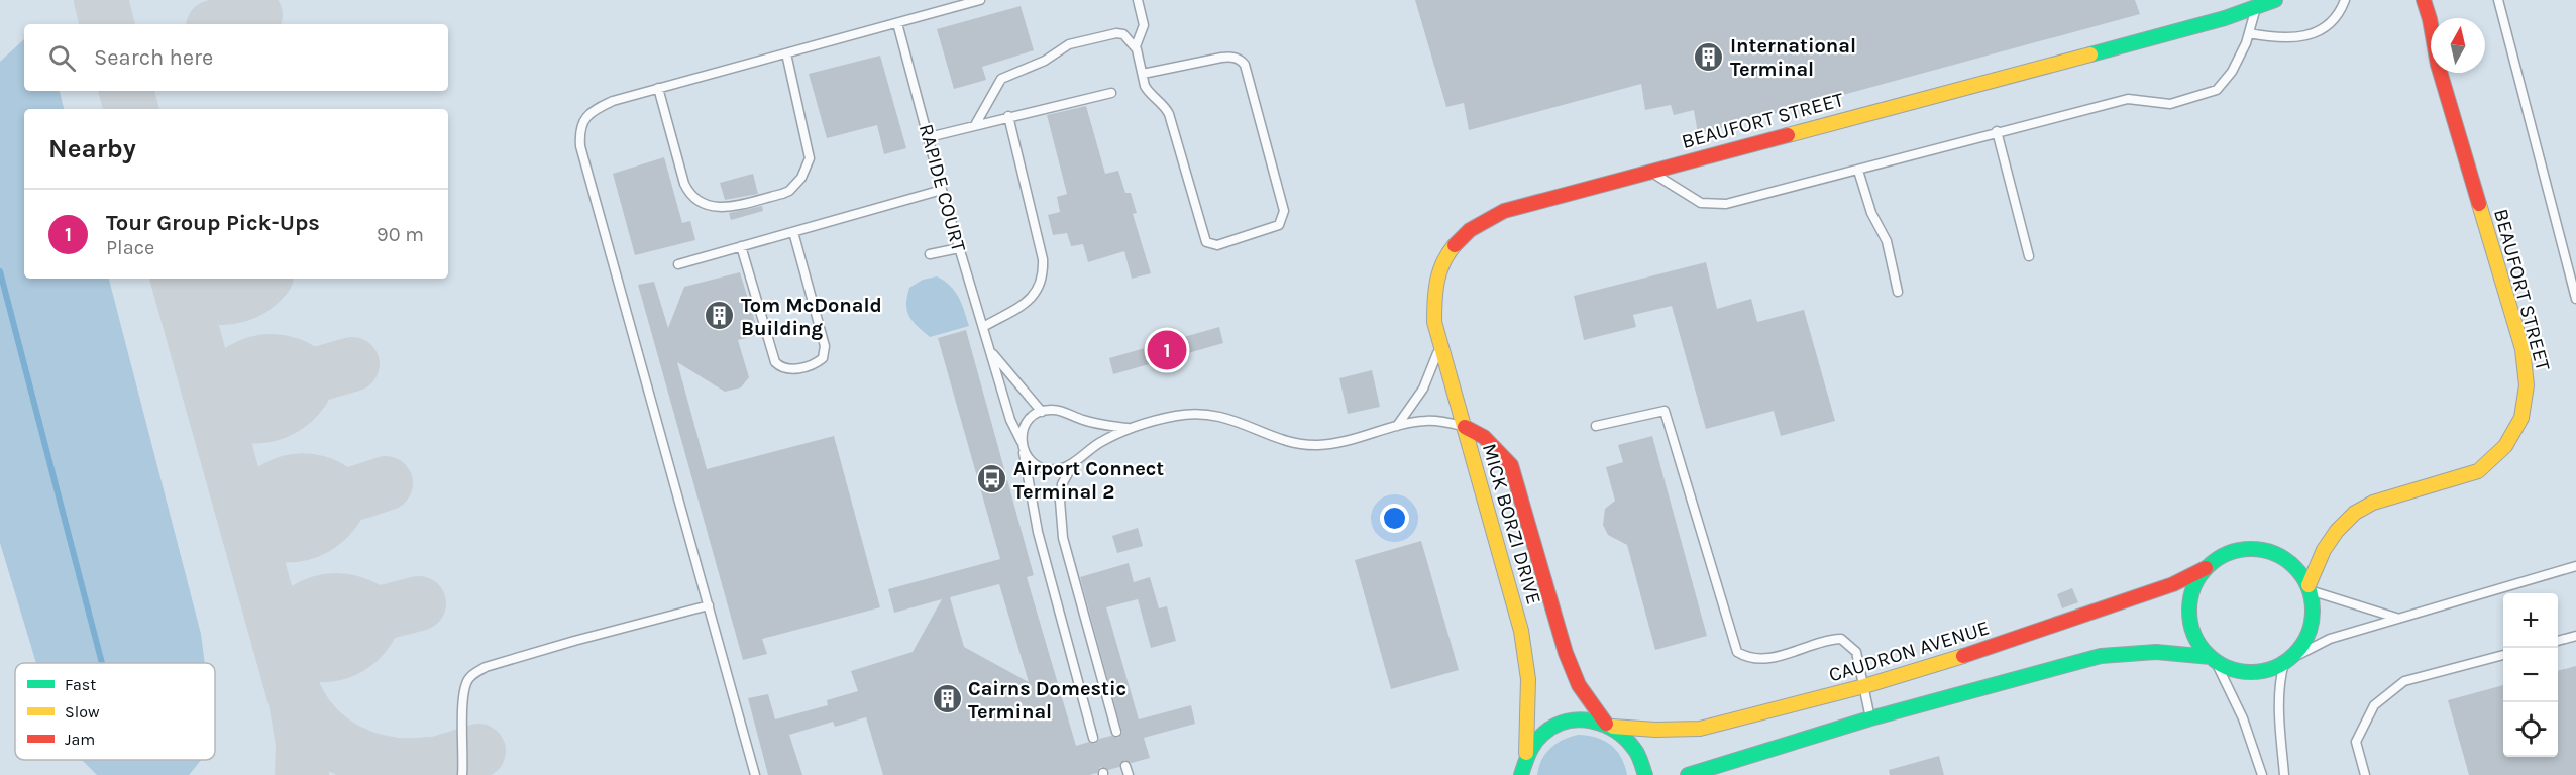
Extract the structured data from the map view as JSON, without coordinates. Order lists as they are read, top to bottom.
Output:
{
  "streets": {
    "street": ["BEAUFORT STREET", "MICK BORZI DRIVE", "CAUDRON AVENUE"],
    "lane": ["RAPIDE COURT"]
  },
  "crossings": [
    ["BEAUFORT STREET", "MICK BORZI DRIVE"],
    ["BEAUFORT STREET", "CAUDRON AVENUE"],
    ["MICK BORZI DRIVE", "CAUDRON AVENUE"]
  ],
  "places": {
    "building": ["International Terminal", "Tom McDonald Building", "Cairns Domestic Terminal"],
    "bus stop": ["Airport Connect Terminal 2"]
  },
  "legend": ["Fast", "Slow", "Jam"],
  "north": "top",
  "page": {
    "search": "Search here",
    "heading": "Nearby",
    "list": [
      {
        "mark": "1",
        "name": "Tour Group Pick-Ups",
        "note": "Place",
        "value": "90 m"
      }
    ],
    "pins": "1",
    "map_buttons": ["+", "−"]
  }
}
